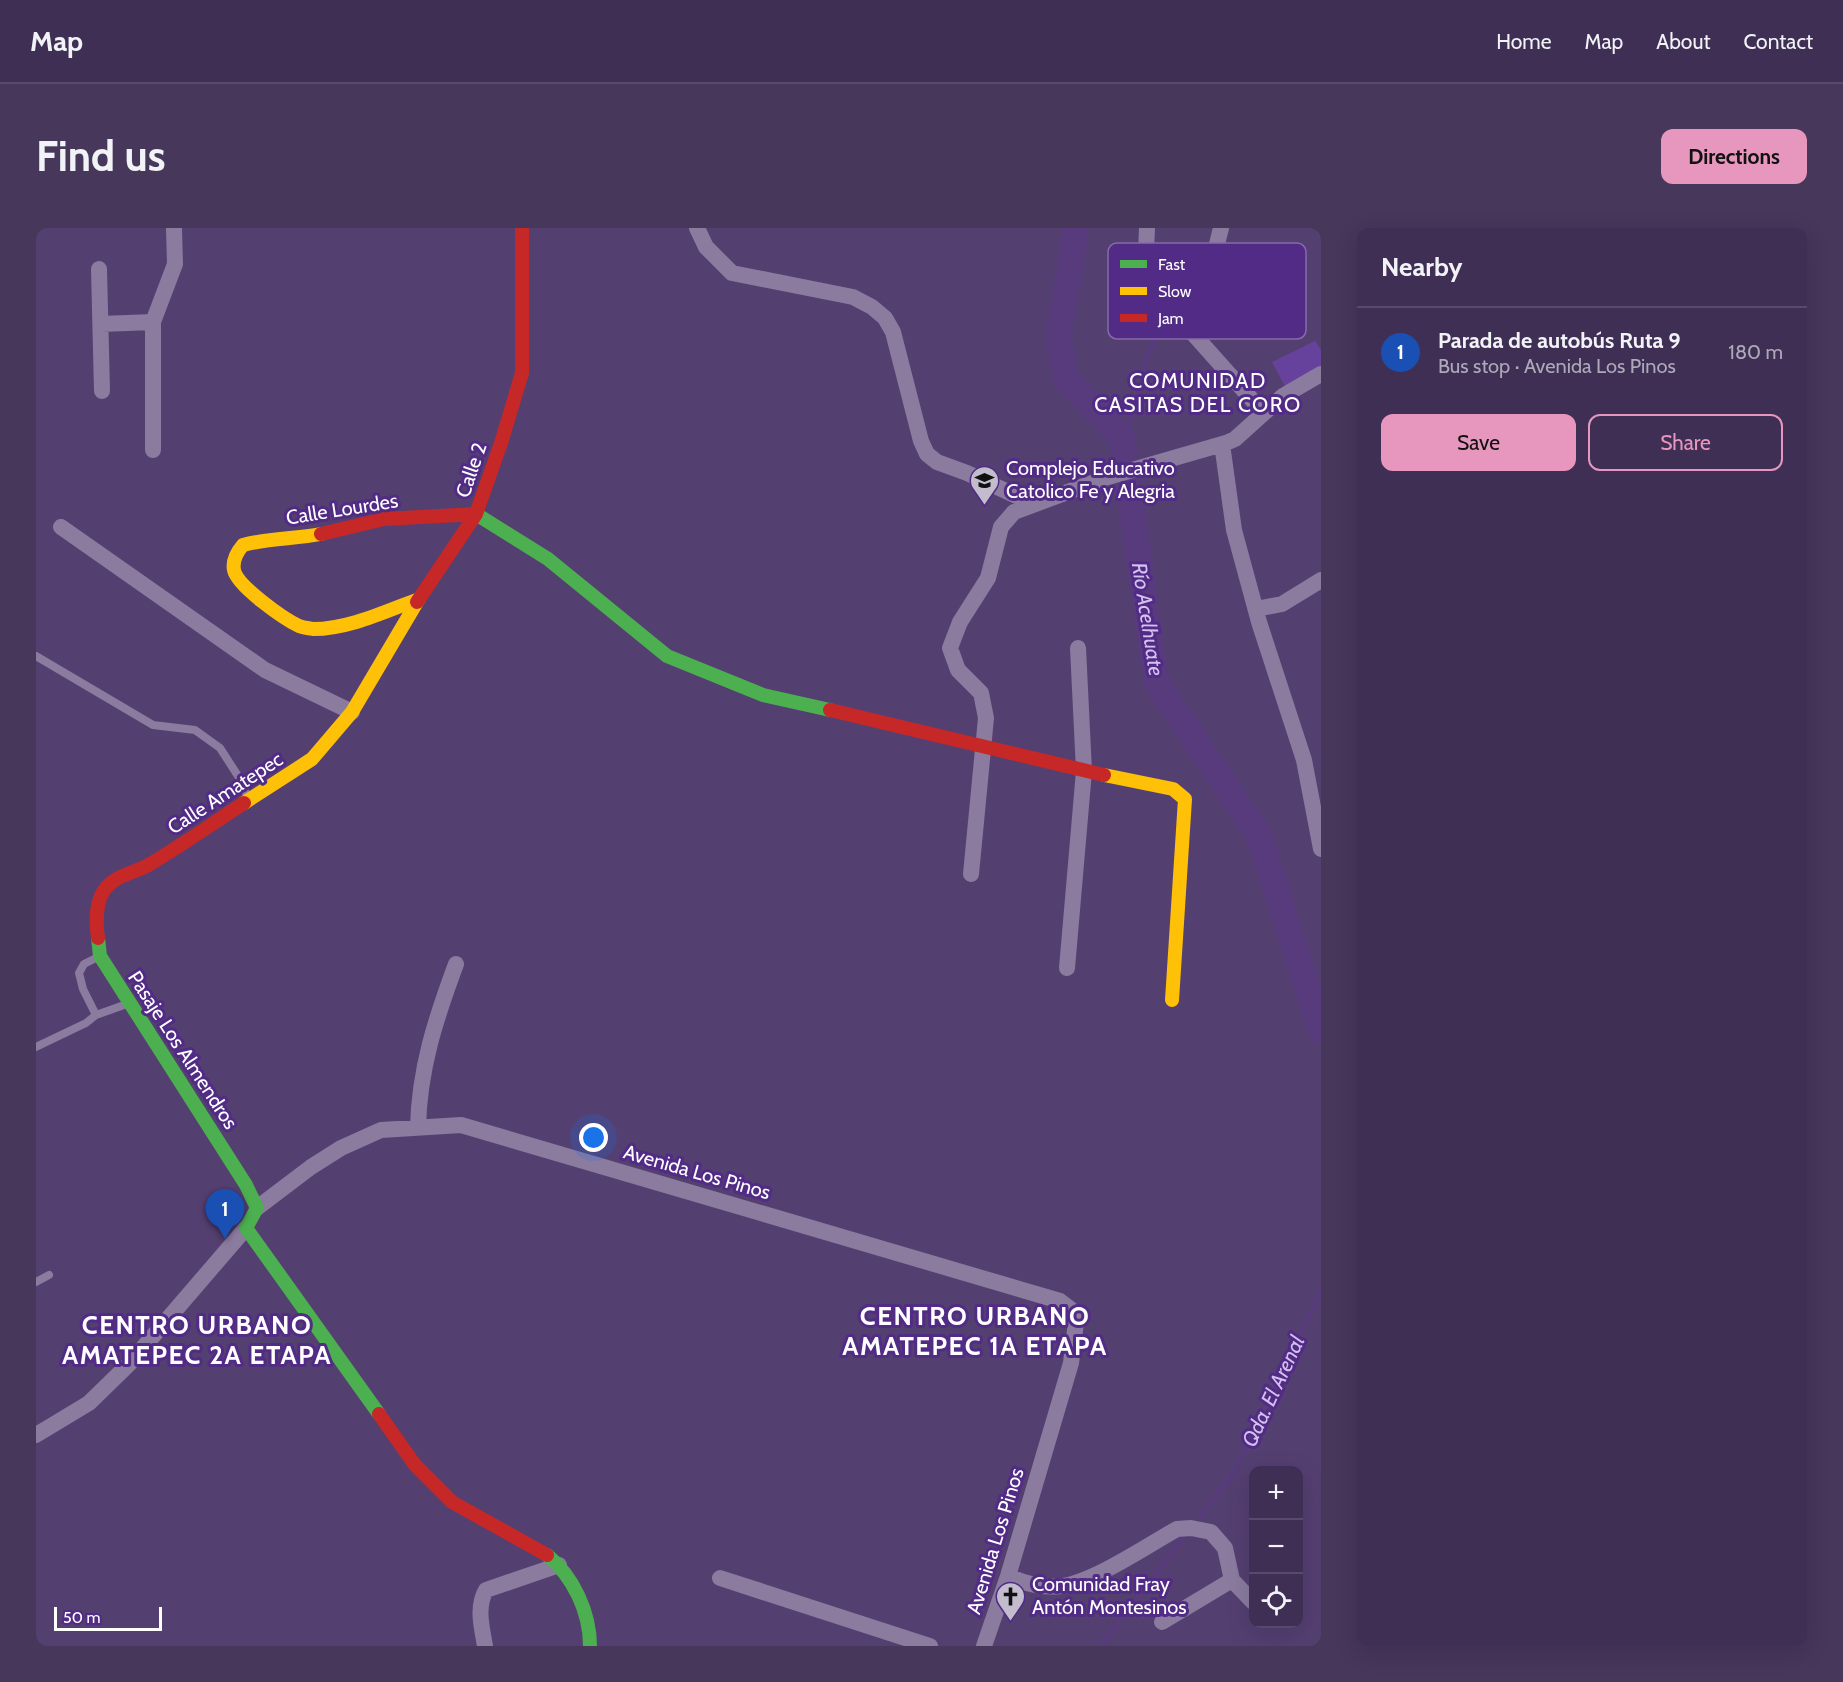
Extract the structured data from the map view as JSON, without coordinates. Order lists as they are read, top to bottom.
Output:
{
  "streets": {
    "street": [
      "Calle 2",
      "Calle Lourdes",
      "Calle Amatepec",
      "Pasaje Los Almendros",
      "Avenida Los Pinos"
    ]
  },
  "crossings": [
    ["Calle 2", "Calle Lourdes"],
    ["Calle 2", "Calle Amatepec"],
    ["Calle Amatepec", "Pasaje Los Almendros"],
    ["Pasaje Los Almendros", "Avenida Los Pinos"]
  ],
  "districts": ["COMUNIDAD CASITAS DEL CORO", "CENTRO URBANO AMATEPEC 1A ETAPA", "CENTRO URBANO AMATEPEC 2A ETAPA"],
  "water": ["Río Acelhuate", "Qda. El Arenal"],
  "places": {
    "school or university": ["Complejo Educativo Catolico Fe y Alegria"],
    "church": ["Comunidad Fray Antón Montesinos"]
  },
  "legend": ["Fast", "Slow", "Jam"],
  "scale_bar": "50 m",
  "page": {
    "header": "Map",
    "nav": [
      "Home",
      "Map",
      "About",
      "Contact"
    ],
    "buttons": [
      "Directions",
      ["Save", "Share"]
    ],
    "title": "Find us",
    "heading": "Nearby",
    "list": [
      {
        "mark": "1",
        "name": "Parada de autobús Ruta 9",
        "note": "Bus stop · Avenida Los Pinos",
        "value": "180 m"
      }
    ],
    "pins": "1",
    "map_buttons": ["+", "−"],
    "scale": "50 m"
  }
}
